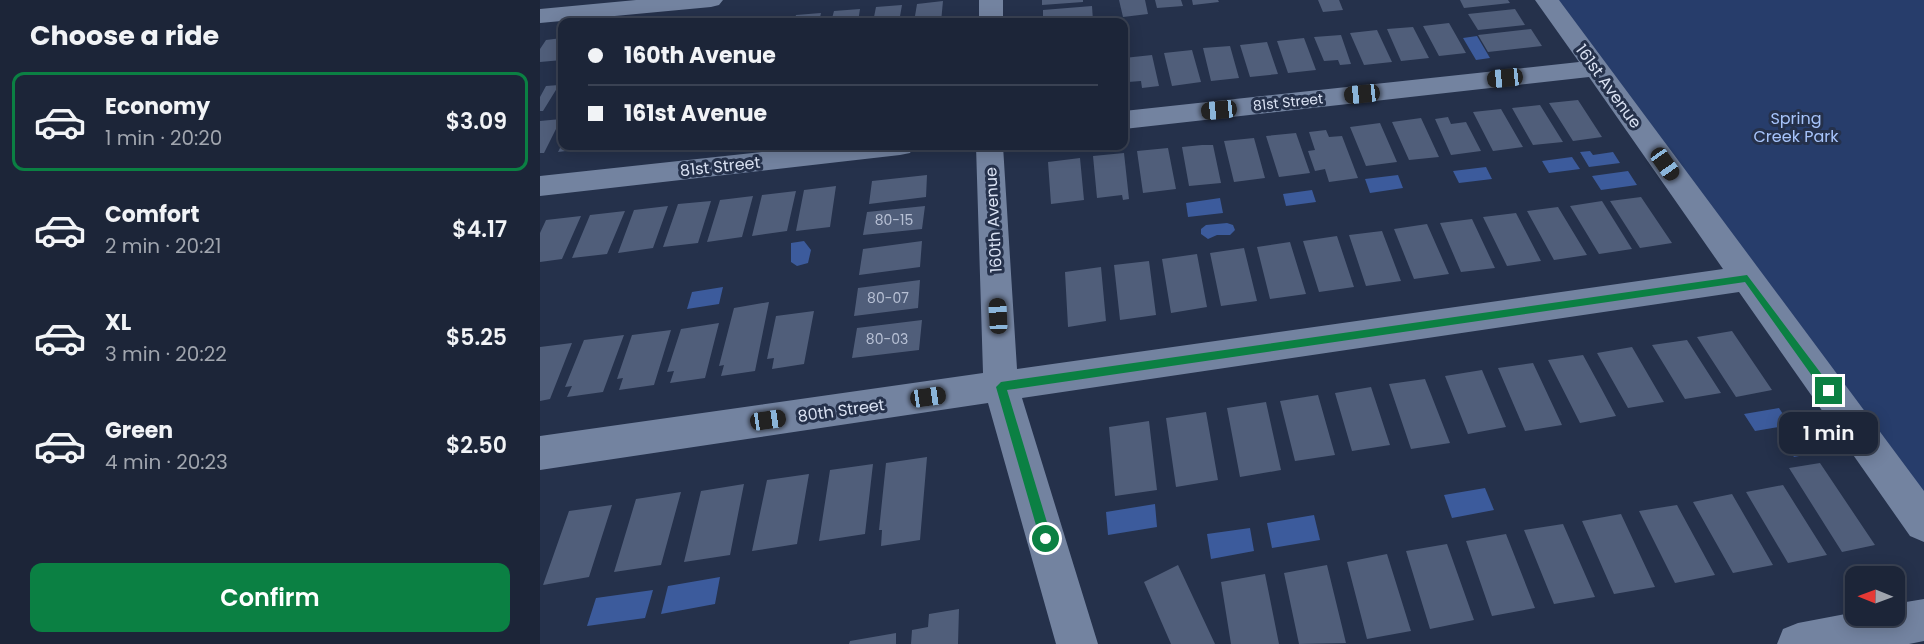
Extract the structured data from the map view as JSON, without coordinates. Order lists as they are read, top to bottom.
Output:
{
  "streets": {
    "street": [
      "161st Avenue",
      "81st Street",
      "160th Avenue",
      "80th Street"
    ]
  },
  "crossings": [
    ["161st Avenue", "81st Street"],
    ["161st Avenue", "80th Street"],
    ["160th Avenue", "80th Street"]
  ],
  "parks": ["Spring Creek Park"],
  "house_numbers": ["80-15", "80-07", "80-03"],
  "north": "left",
  "page": {
    "heading": "Choose a ride",
    "banner": ["160th Avenue", "161st Avenue"],
    "list": [
      {
        "name": "Economy",
        "note": "1 min · 20:20",
        "value": "$3.09"
      },
      {
        "name": "Comfort",
        "note": "2 min · 20:21",
        "value": "$4.17"
      },
      {
        "name": "XL",
        "note": "3 min · 20:22",
        "value": "$5.25"
      },
      {
        "name": "Green",
        "note": "4 min · 20:23",
        "value": "$2.50"
      }
    ],
    "bubble": "1 min",
    "buttons": "Confirm"
  }
}
